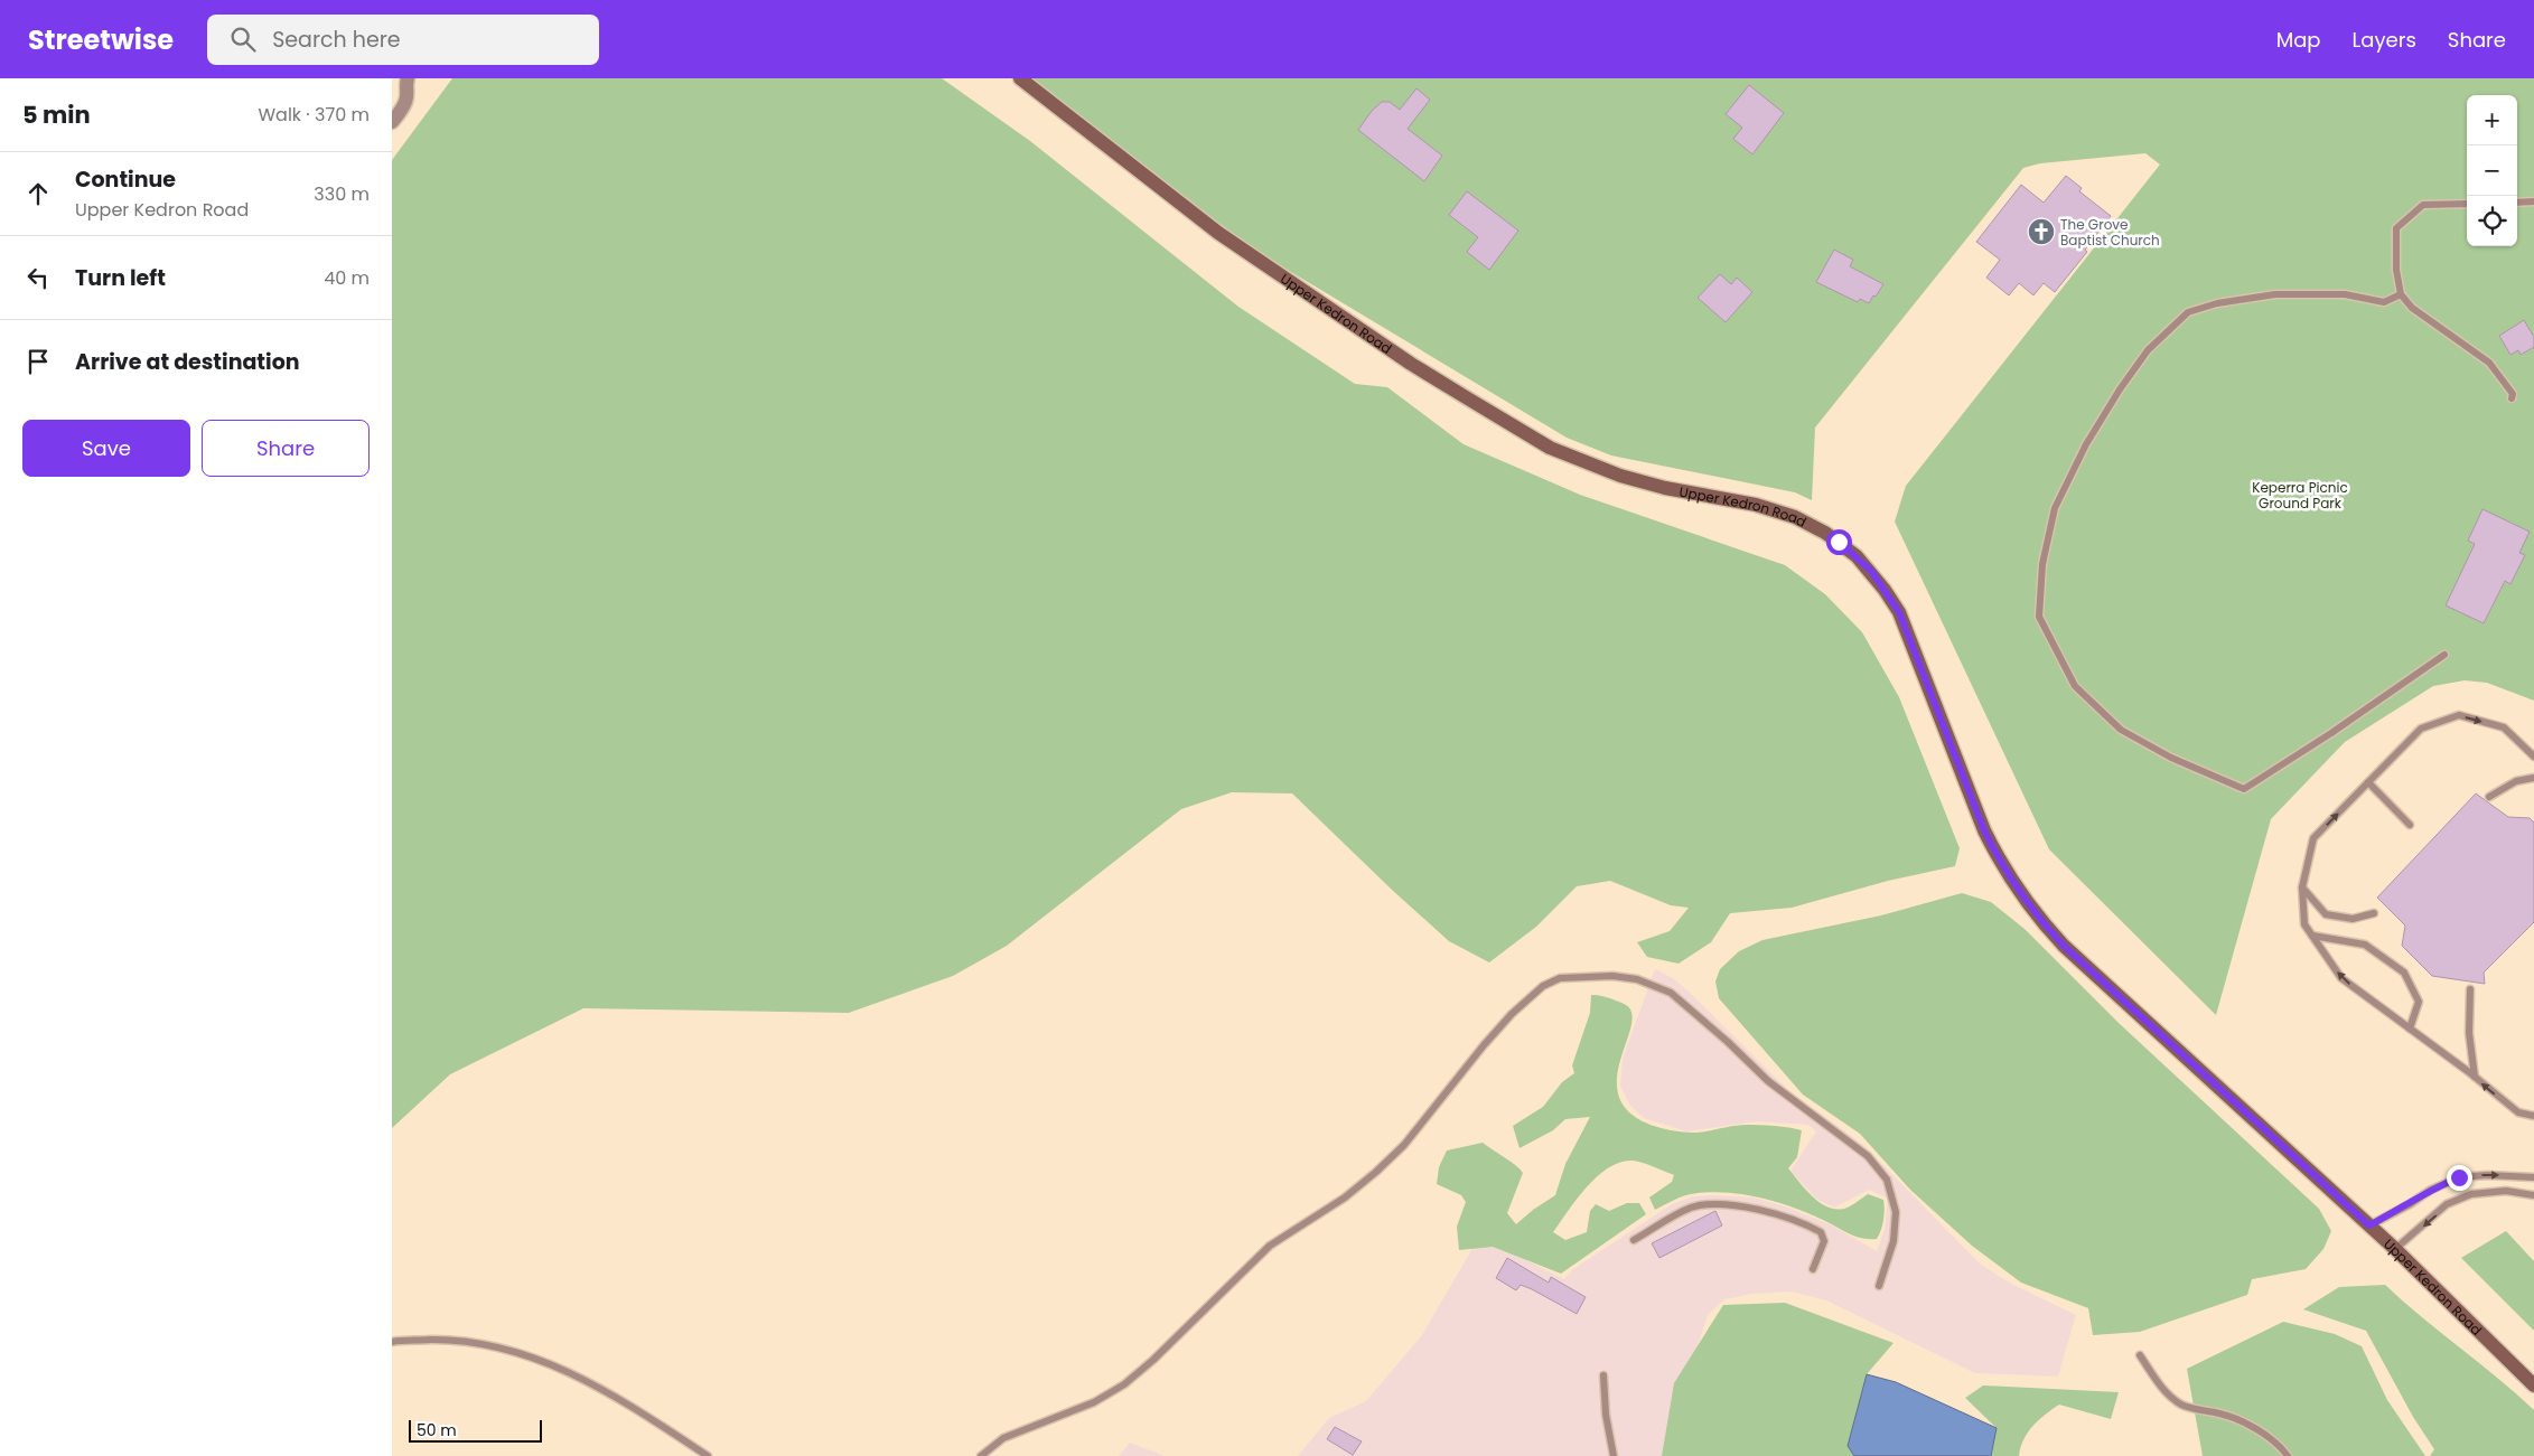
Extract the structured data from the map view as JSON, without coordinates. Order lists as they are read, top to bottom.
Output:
{
  "streets": {
    "main road": ["Upper Kedron Road"]
  },
  "parks": ["Keperra Picnic Ground Park"],
  "places": {
    "church": ["The Grove Baptist Church"]
  },
  "scale_bar": "50 m",
  "page": {
    "header": "Streetwise",
    "search": "Search here",
    "nav": ["Map", "Layers", "Share"],
    "heading": ["5 min", "Walk · 370 m"],
    "map_buttons": ["+", "−"],
    "list": [
      ["Continue", "Upper Kedron Road", "330 m"],
      ["Turn left", "40 m"],
      "Arrive at destination"
    ],
    "buttons": ["Save", "Share"],
    "scale": "50 m"
  }
}
